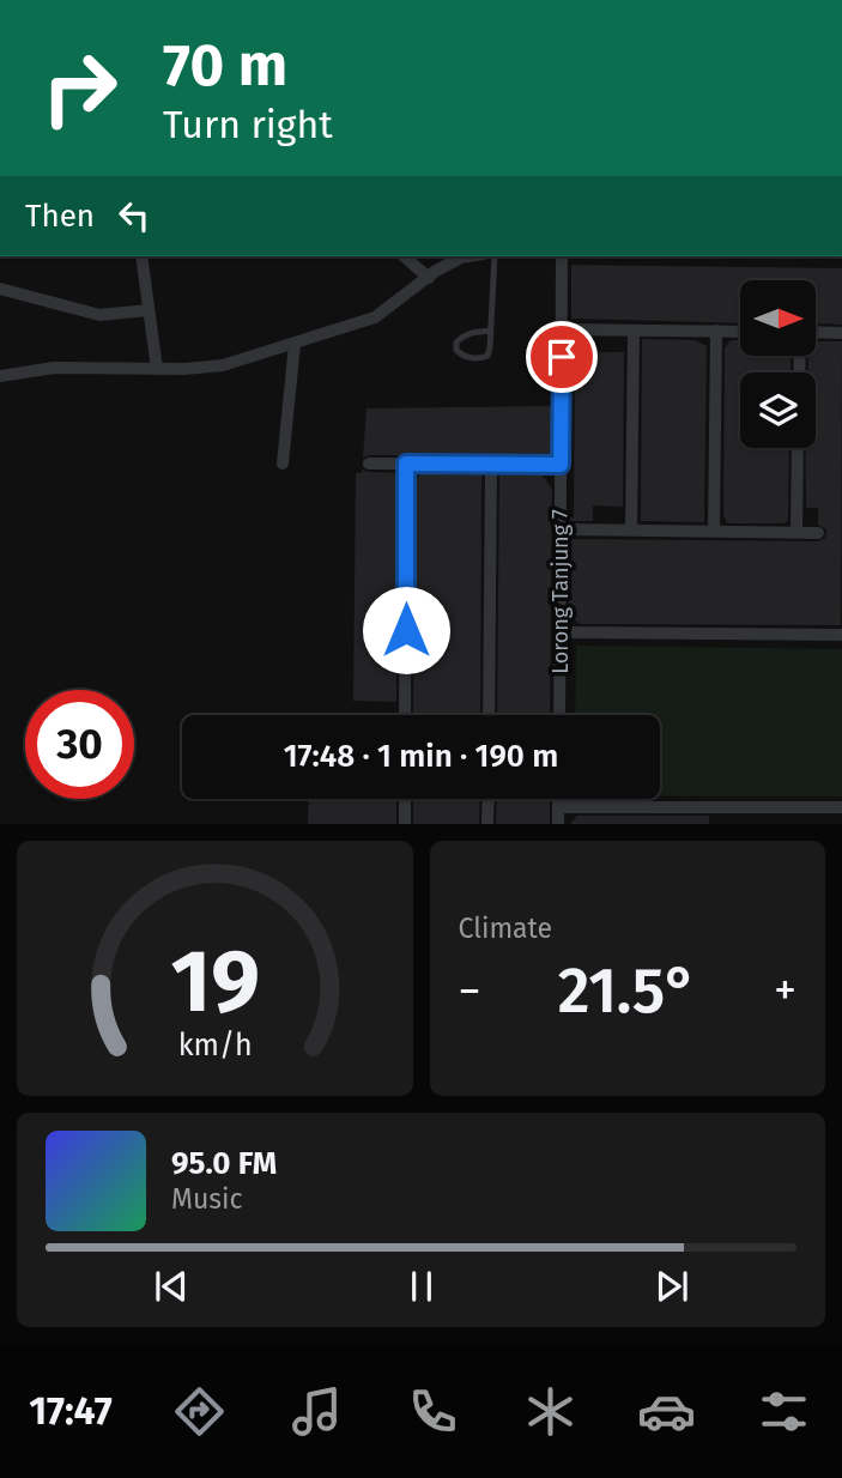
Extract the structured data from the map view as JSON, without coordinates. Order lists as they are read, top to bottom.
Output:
{
  "streets": {
    "street": ["Lorong Tanjung 7"]
  },
  "north": "right",
  "page": {
    "turn": ["70 m", "Turn right"],
    "then": "Then",
    "limit": "30",
    "trip": "17:48 · 1 min · 190 m",
    "tile": "Climate",
    "heat": ["−", "21.5°", "+"],
    "song": ["95.0 FM", "Music"],
    "tabs": "17:47",
    "gauge": ["19", "km/h"]
  }
}
